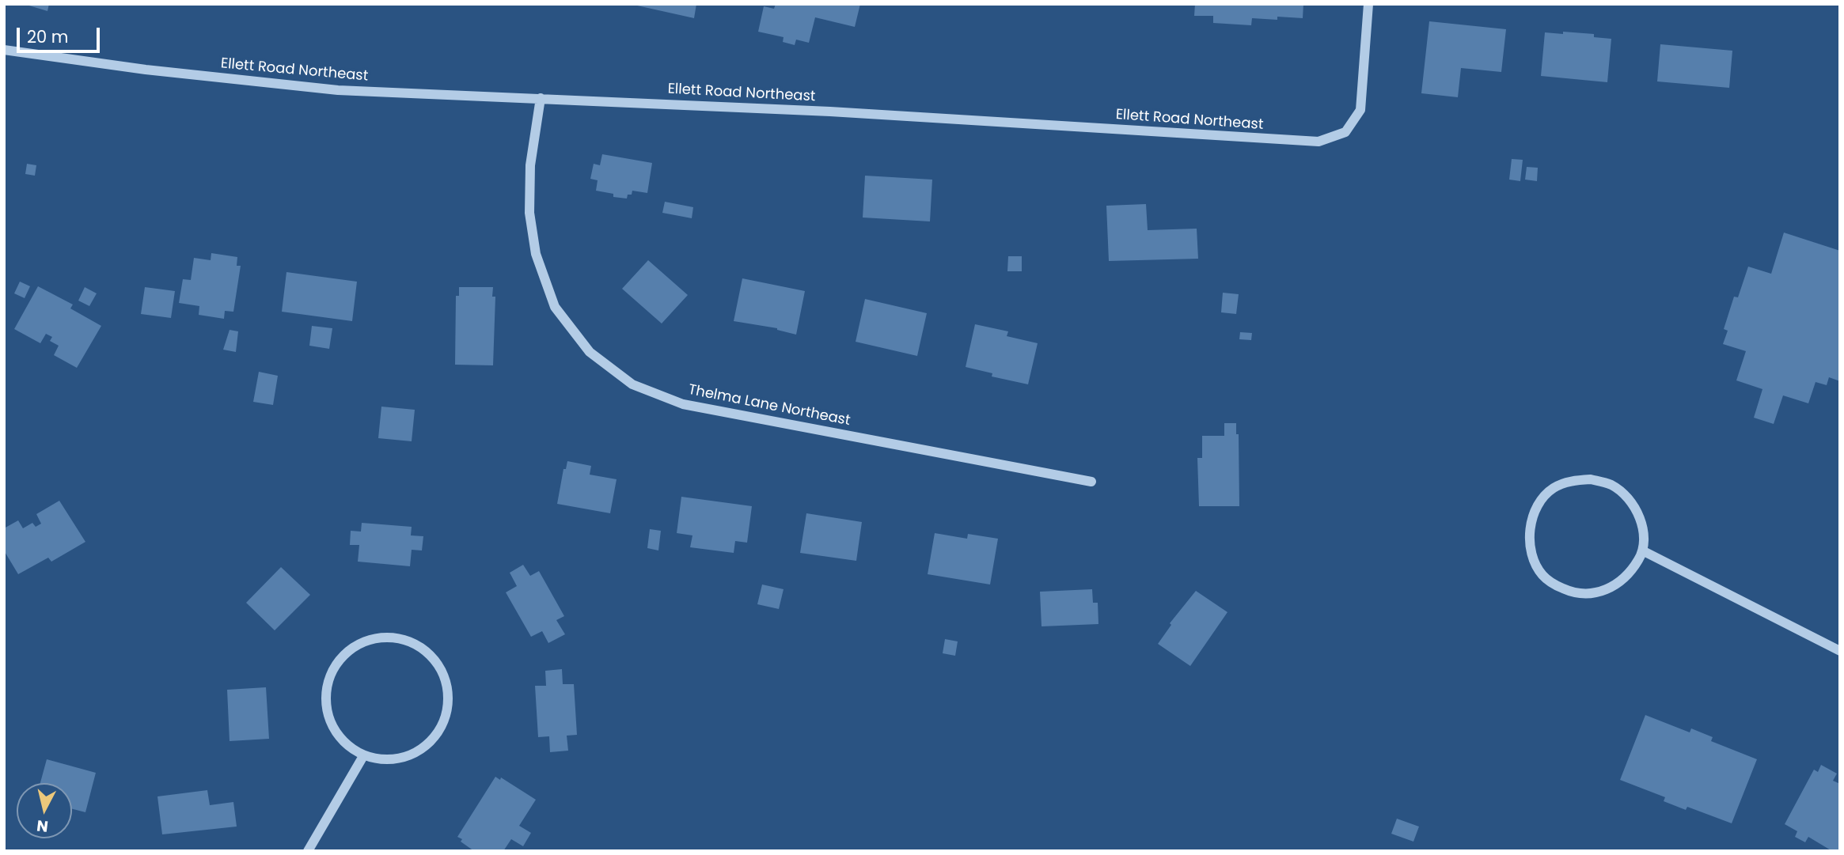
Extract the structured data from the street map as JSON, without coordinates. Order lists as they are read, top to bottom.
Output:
{
  "streets": {
    "street": ["Ellett Road Northeast", "Thelma Lane Northeast"]
  },
  "crossings": [
    ["Ellett Road Northeast", "Thelma Lane Northeast"]
  ],
  "scale_bar": "20 m",
  "north": "bottom"
}
